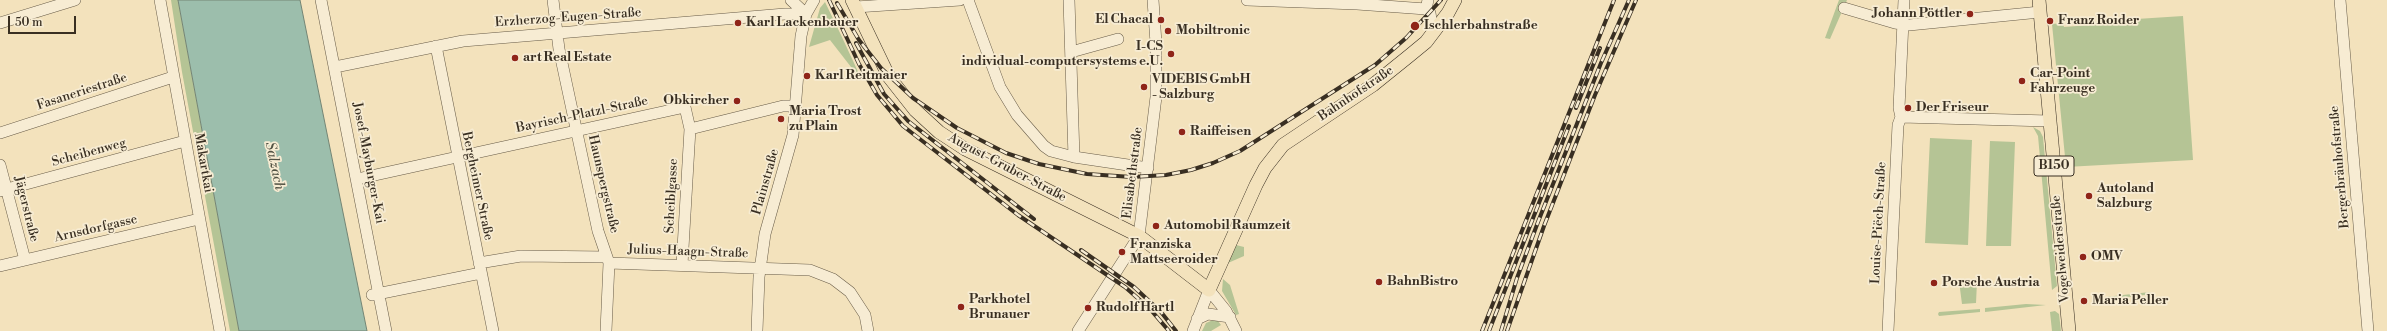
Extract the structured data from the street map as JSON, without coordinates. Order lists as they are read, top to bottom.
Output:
{
  "streets": {
    "main road": [
      "Bahnhofstraße",
      "B150",
      "August-Gruber-Straße",
      "Vogelweiderstraße"
    ],
    "street": [
      "Erzherzog-Eugen-Straße",
      "Fasaneriestraße",
      "Bayrisch-Platzl-Straße",
      "Scheibenweg",
      "Makartkai",
      "Josef-Mayburger-Kai",
      "Bergerbräuhofstraße",
      "Elisabethstraße",
      "Plainstraße",
      "Haunspergstraße",
      "Bergheimer Straße",
      "Scheiblgasse",
      "Jägerstraße",
      "Louise-Piëch-Straße",
      "Arnsdorfgasse",
      "Julius-Haagn-Straße"
    ]
  },
  "crossings": [
    ["Erzherzog-Eugen-Straße", "Josef-Mayburger-Kai"],
    ["Erzherzog-Eugen-Straße", "Plainstraße"],
    ["Erzherzog-Eugen-Straße", "Haunspergstraße"],
    ["Erzherzog-Eugen-Straße", "Bergheimer Straße"],
    ["Fasaneriestraße", "Makartkai"],
    ["Bahnhofstraße", "August-Gruber-Straße"],
    ["Bayrisch-Platzl-Straße", "Josef-Mayburger-Kai"],
    ["Bayrisch-Platzl-Straße", "Haunspergstraße"],
    ["Bayrisch-Platzl-Straße", "Bergheimer Straße"],
    ["Bayrisch-Platzl-Straße", "Scheiblgasse"],
    ["Scheibenweg", "Makartkai"],
    ["Scheibenweg", "Jägerstraße"],
    ["Makartkai", "Arnsdorfgasse"],
    ["Josef-Mayburger-Kai", "Julius-Haagn-Straße"],
    ["August-Gruber-Straße", "Elisabethstraße"],
    ["Plainstraße", "Julius-Haagn-Straße"],
    ["Haunspergstraße", "Julius-Haagn-Straße"],
    ["Bergheimer Straße", "Julius-Haagn-Straße"],
    ["Scheiblgasse", "Julius-Haagn-Straße"],
    ["Jägerstraße", "Arnsdorfgasse"]
  ],
  "water": ["Salzach"],
  "places": [
    "Johann Pöttler",
    "El Chacal",
    "Franz Roider",
    "Karl Lackenbauer",
    "Ischlerbahnstraße",
    "Mobiltronic",
    "I-CS individual-computersystems e.U.",
    "art Real Estate",
    "Karl Reitmaier",
    "Car-Point Fahrzeuge",
    "VIDEBIS GmbH - Salzburg",
    "Obkircher",
    "Der Friseur",
    "Maria Trost zu Plain",
    "Raiffeisen",
    "Autoland Salzburg",
    "Automobil Raumzeit",
    "Franziska Mattseeroider",
    "OMV",
    "BahnBistro",
    "Porsche Austria",
    "Maria Peller",
    "Parkhotel Brunauer",
    "Rudolf Hartl"
  ],
  "scale_bar": "50 m"
}
